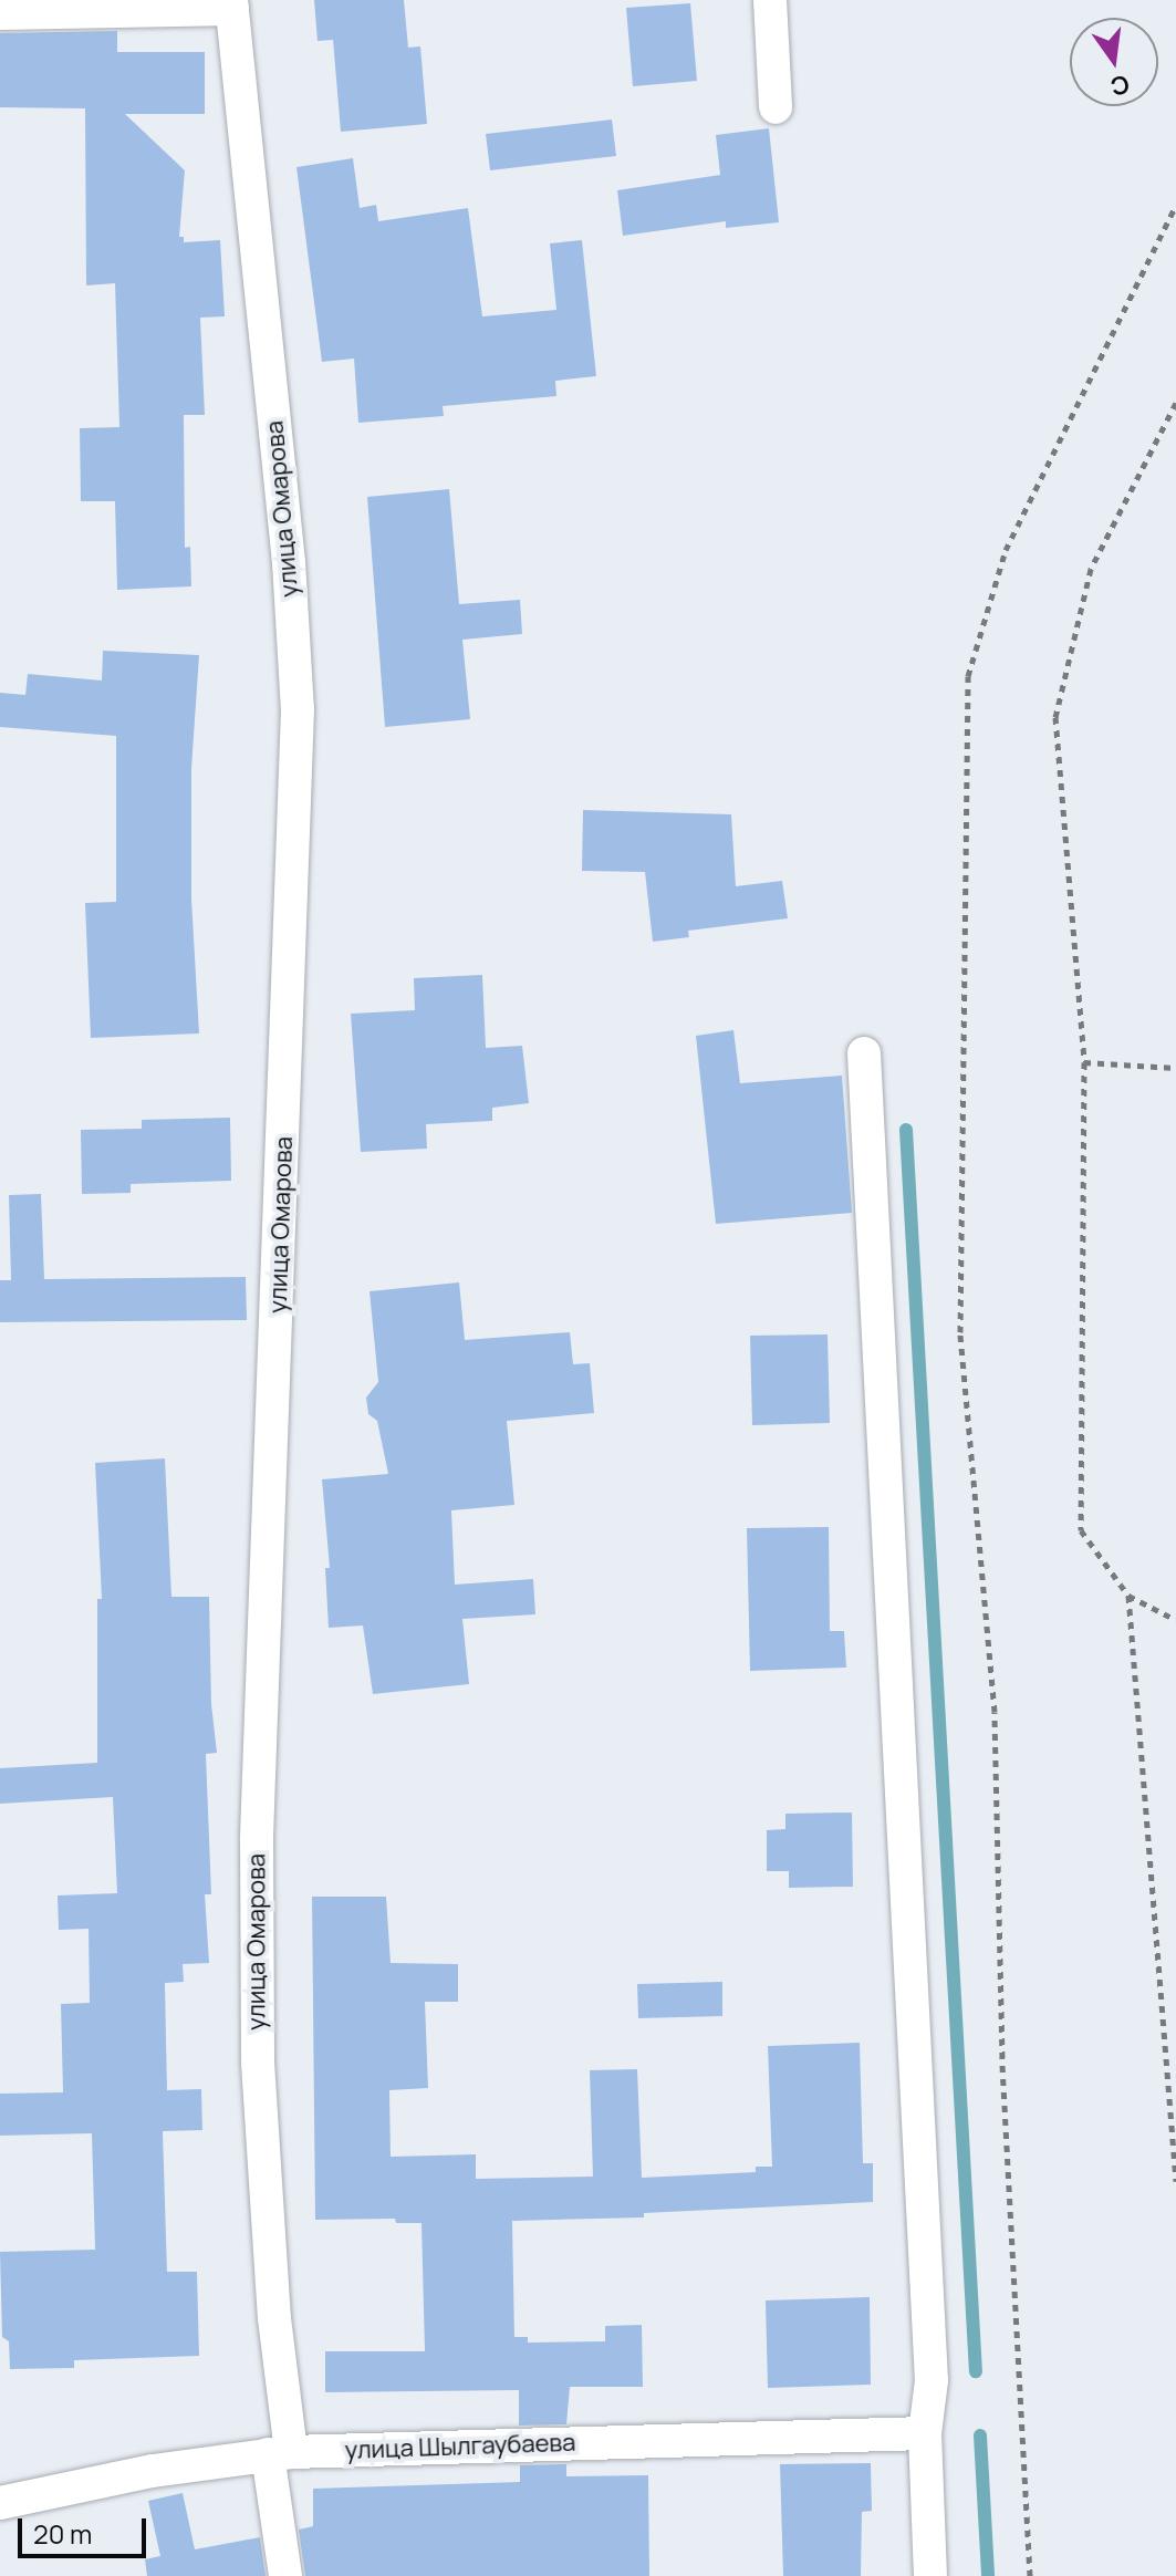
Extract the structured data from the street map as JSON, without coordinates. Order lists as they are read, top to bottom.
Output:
{
  "streets": {
    "street": ["улица Омарова", "улица Шылгаубаева"]
  },
  "crossings": [
    ["улица Омарова", "улица Шылгаубаева"]
  ],
  "scale_bar": "20 m",
  "north": "bottom"
}
